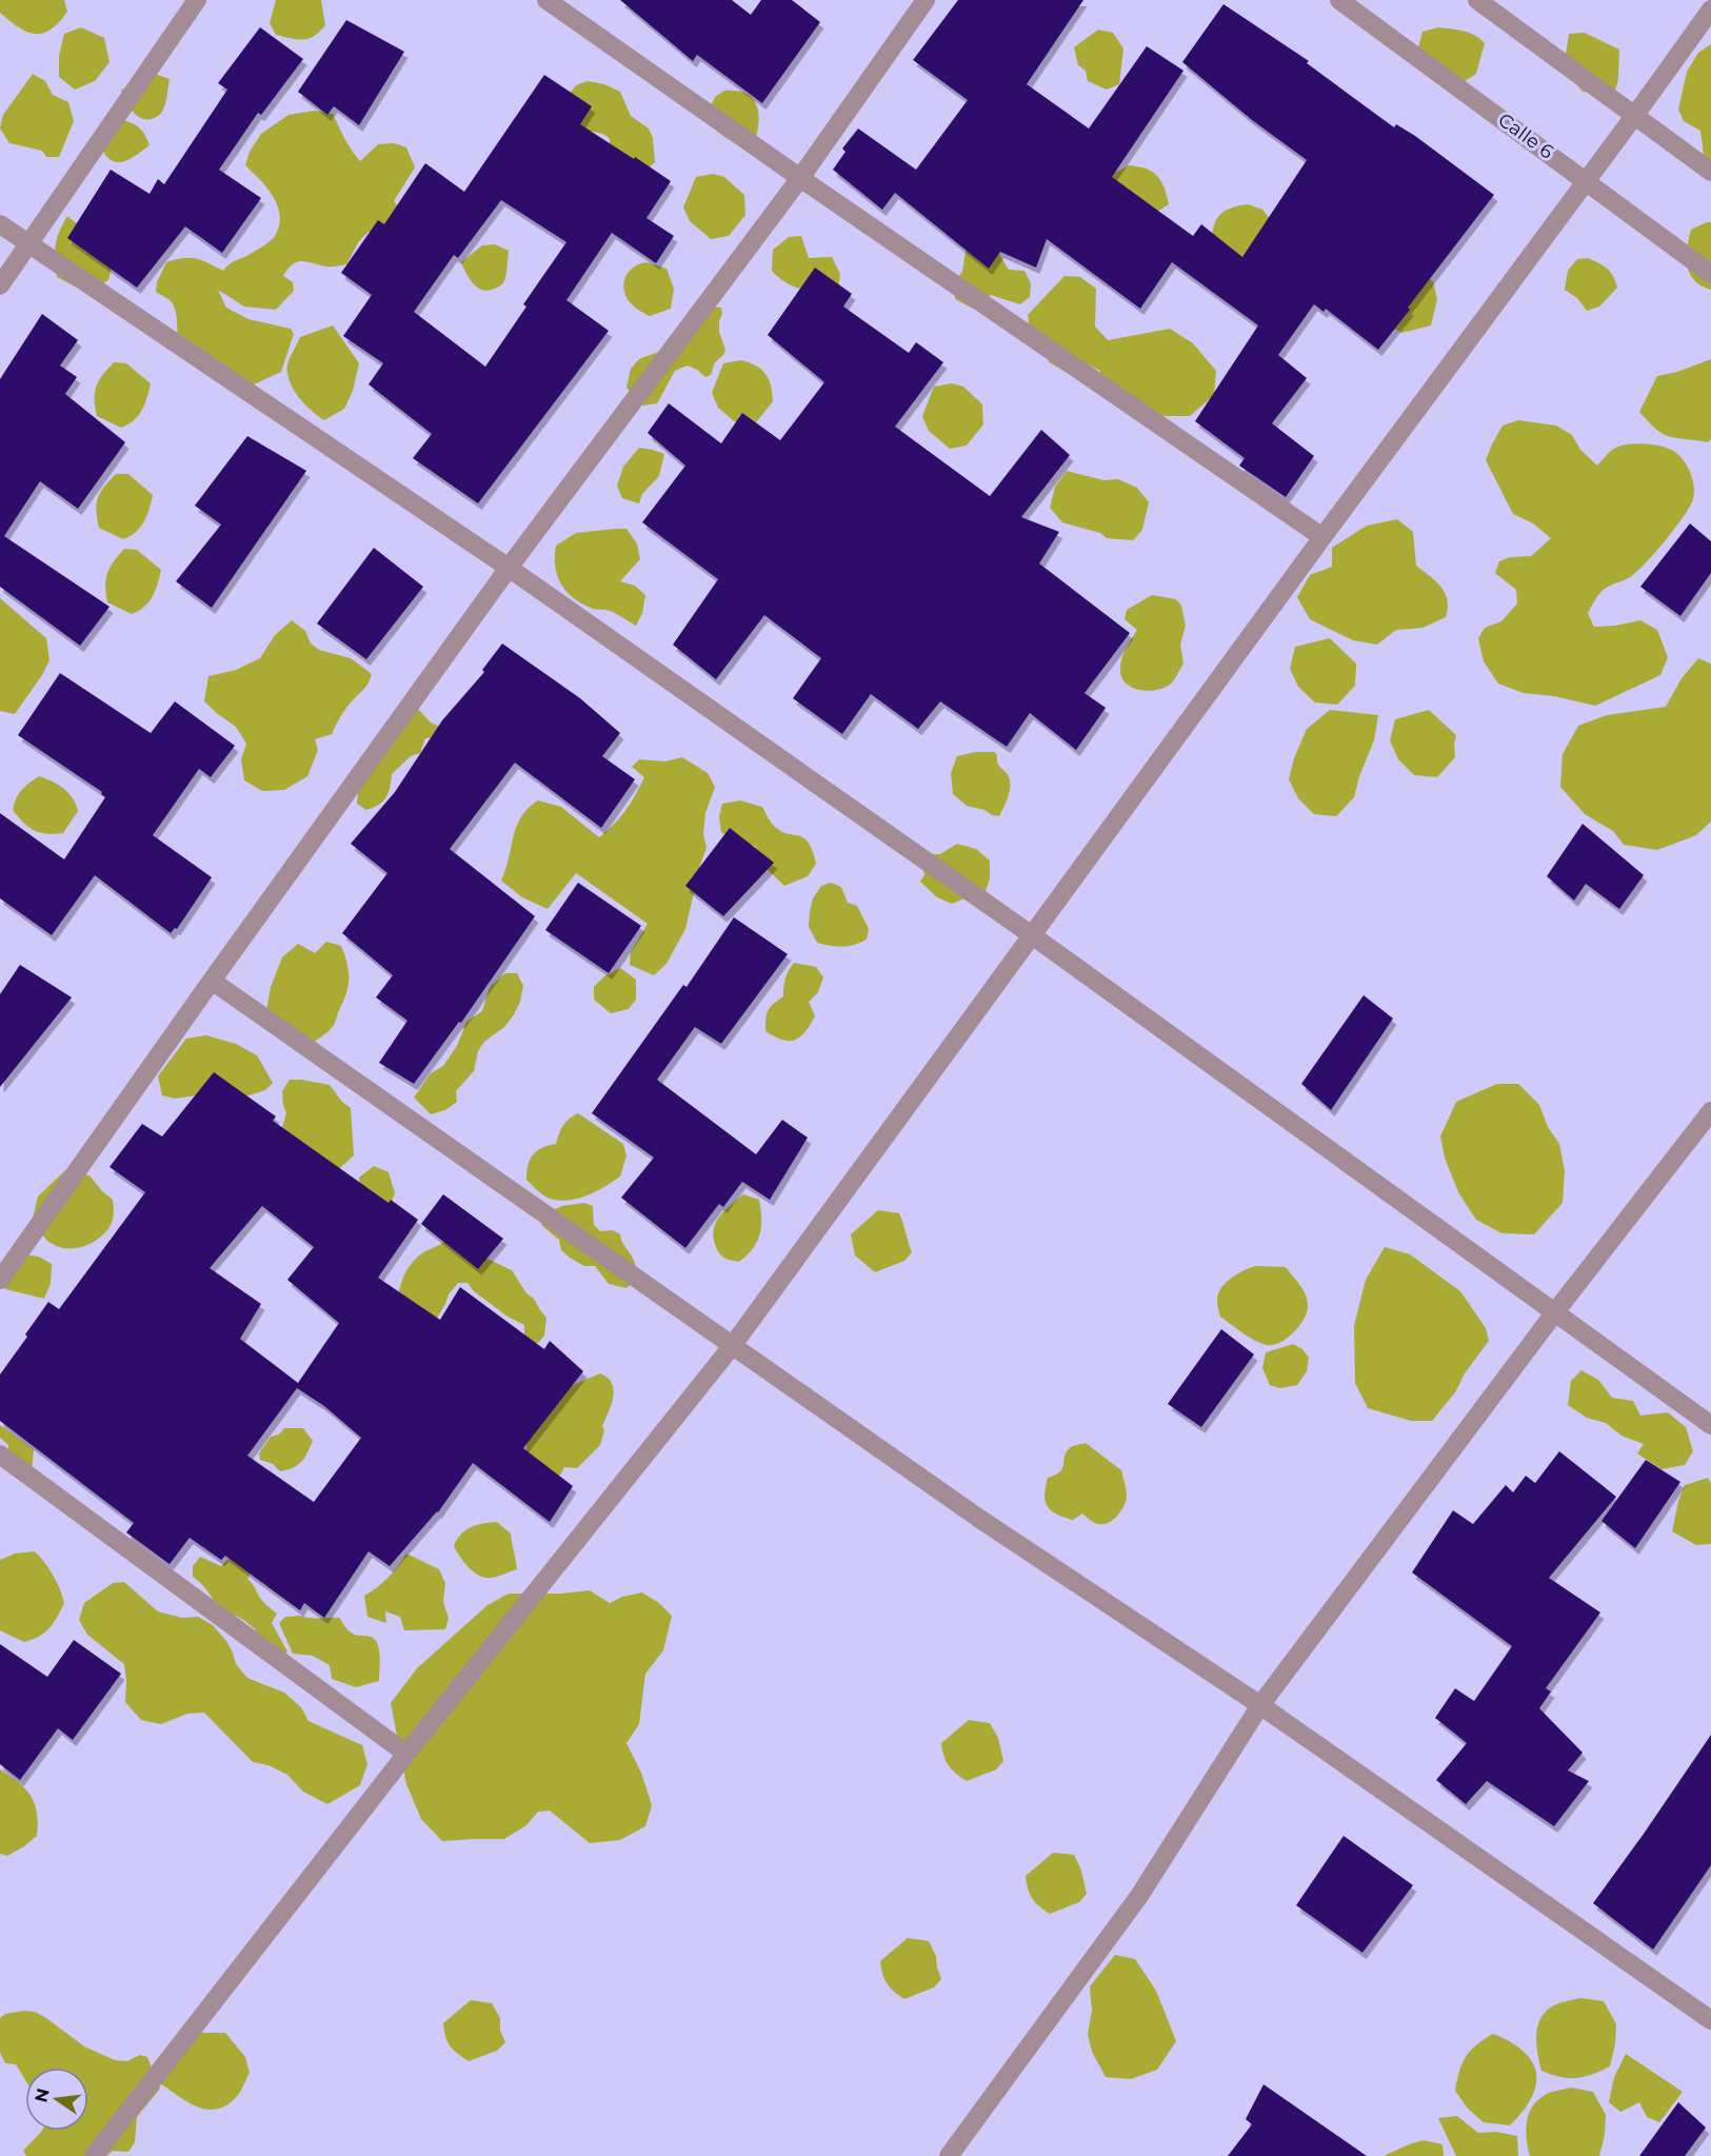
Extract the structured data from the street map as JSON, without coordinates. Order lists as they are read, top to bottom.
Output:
{
  "streets": {
    "street": ["Calle 6"]
  },
  "north": "left"
}
